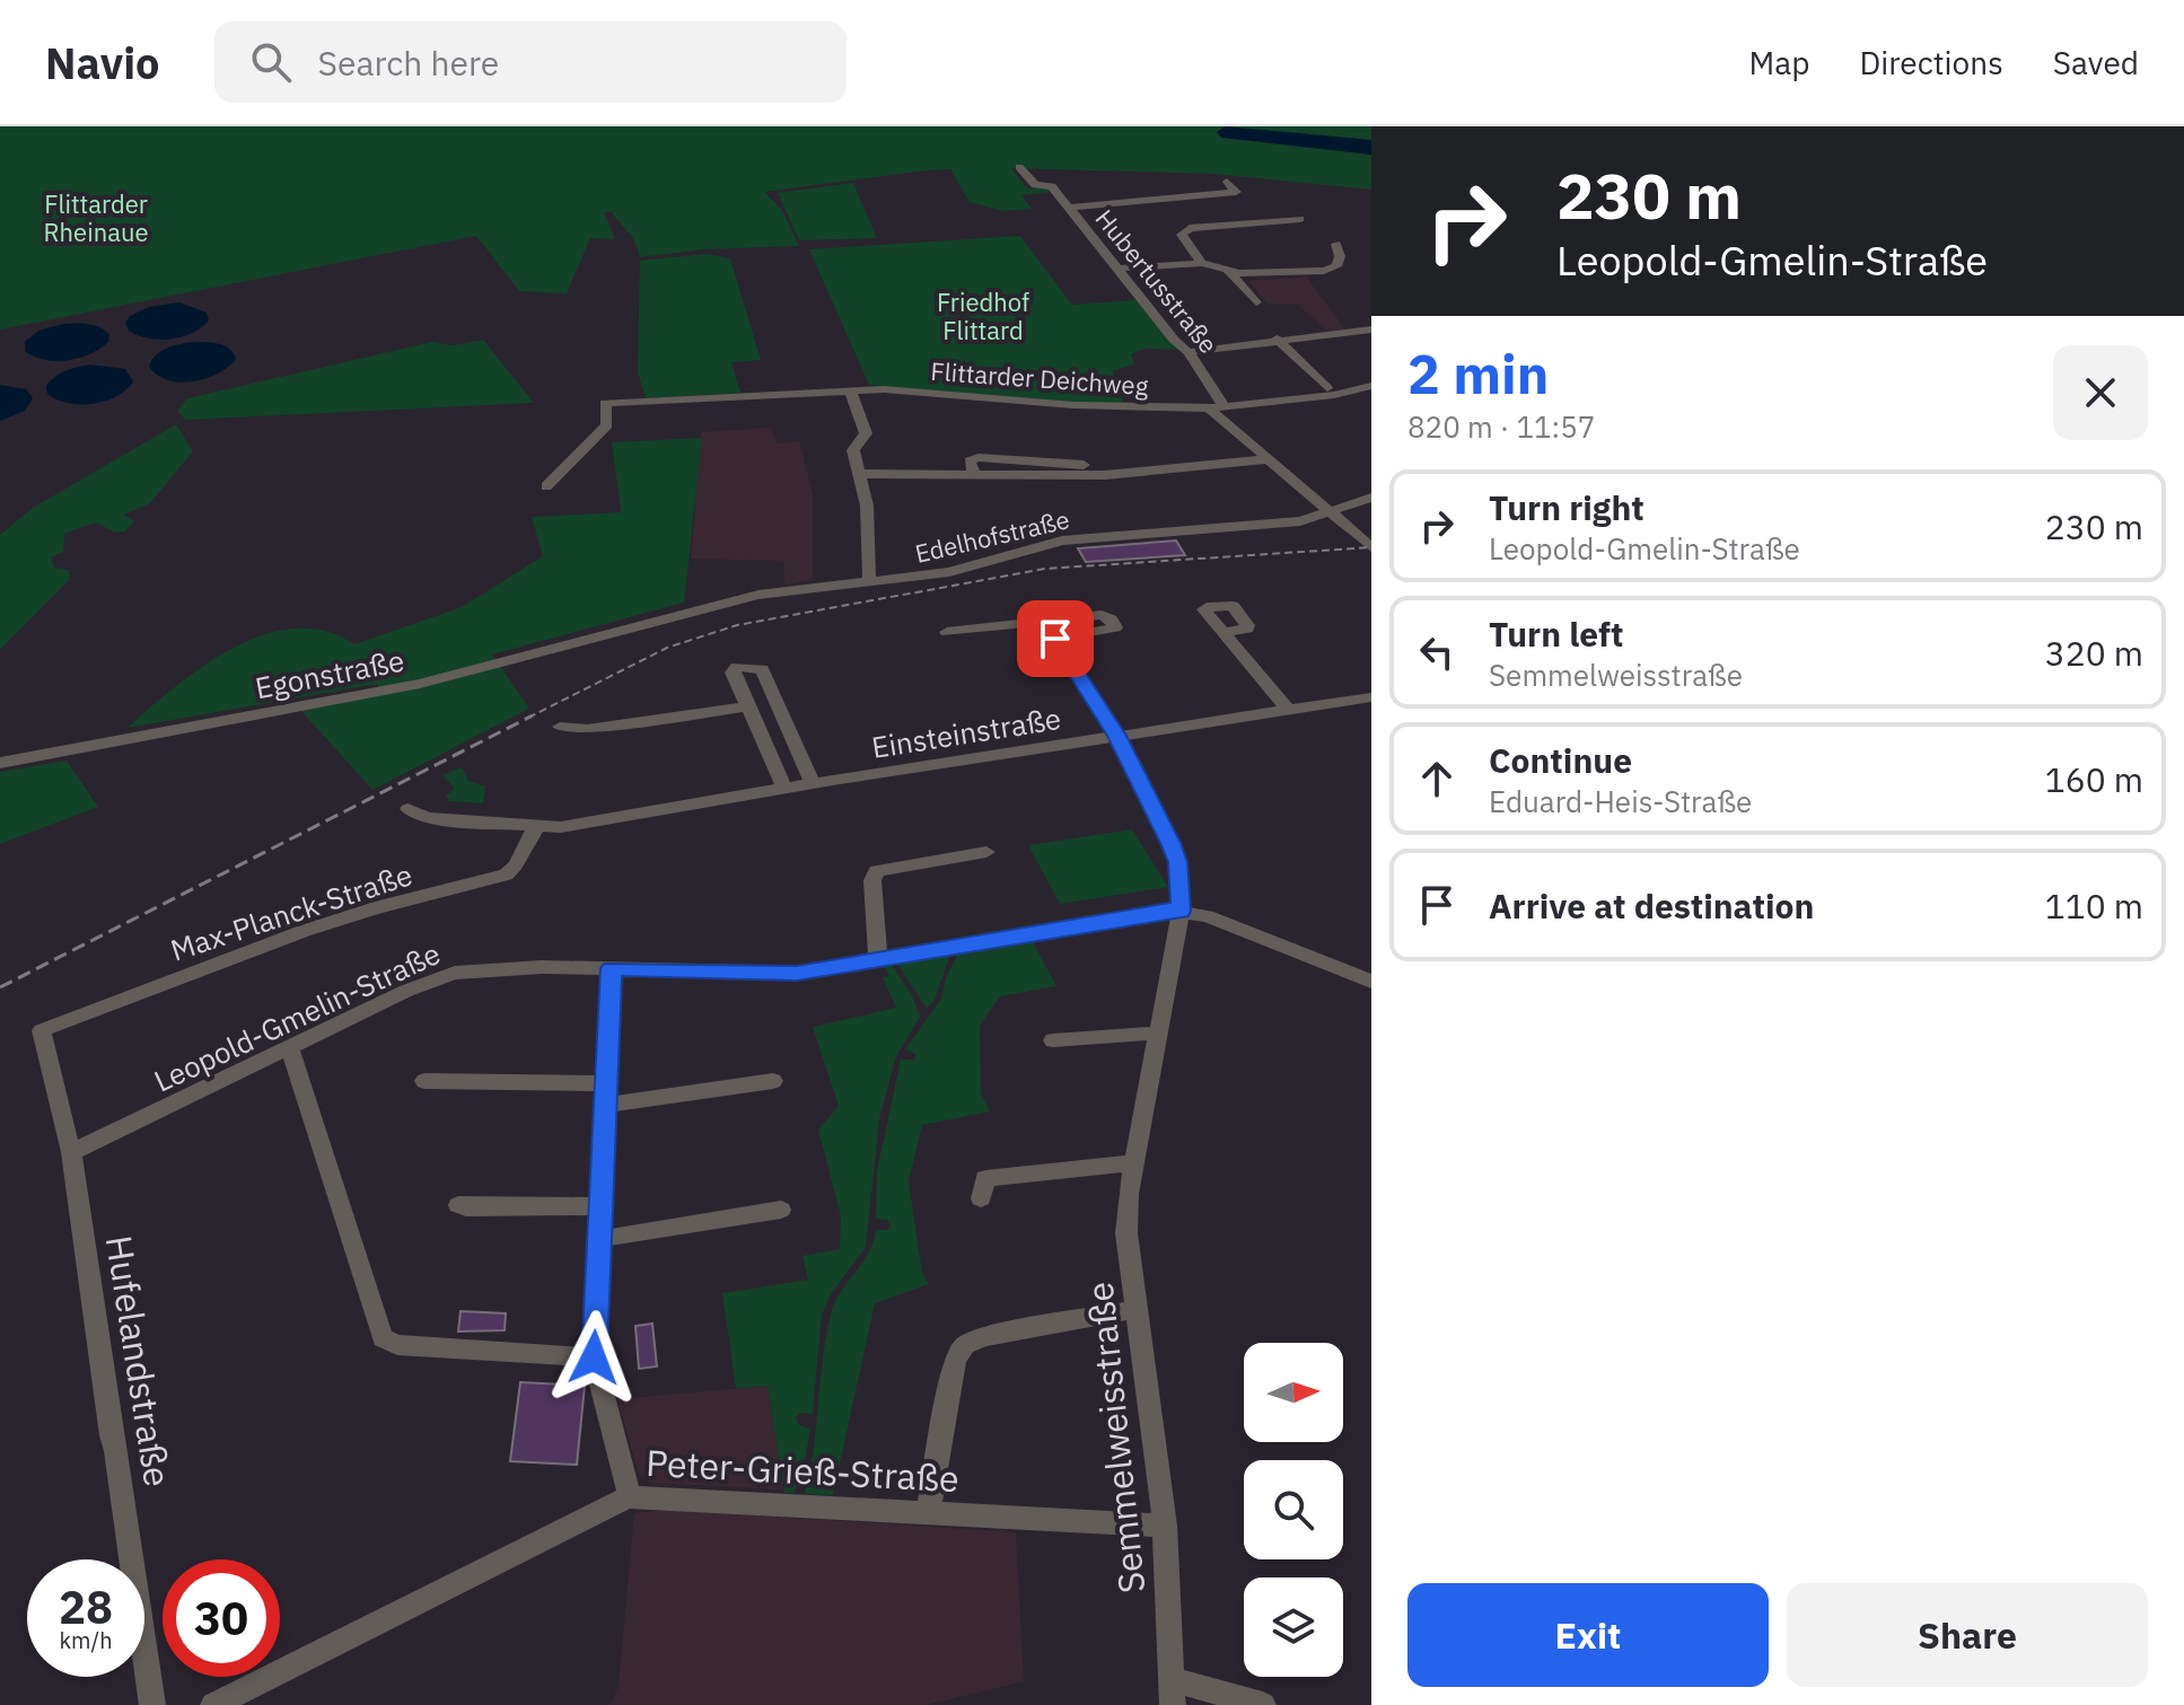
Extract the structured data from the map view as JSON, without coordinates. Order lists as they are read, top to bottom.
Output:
{
  "streets": {
    "street": [
      "Hubertusstraße",
      "Flittarder Deichweg",
      "Edelhofstraße",
      "Egonstraße",
      "Einsteinstraße",
      "Max-Planck-Straße",
      "Leopold-Gmelin-Straße",
      "Hufelandstraße",
      "Semmelweisstraße",
      "Peter-Grieß-Straße"
    ]
  },
  "crossings": [
    ["Hubertusstraße", "Flittarder Deichweg"],
    ["Edelhofstraße", "Egonstraße"],
    ["Einsteinstraße", "Max-Planck-Straße"],
    ["Einsteinstraße", "Semmelweisstraße"],
    ["Max-Planck-Straße", "Hufelandstraße"],
    ["Leopold-Gmelin-Straße", "Hufelandstraße"],
    ["Leopold-Gmelin-Straße", "Semmelweisstraße"],
    ["Semmelweisstraße", "Peter-Grieß-Straße"]
  ],
  "parks": ["Flittarder Rheinaue", "Friedhof Flittard"],
  "north": "right",
  "page": {
    "header": "Navio",
    "search": "Search here",
    "nav": ["Map", "Directions", "Saved"],
    "turn": ["230 m", "Leopold-Gmelin-Straße"],
    "heading": ["2 min", "820 m · 11:57"],
    "list": [
      {
        "name": "Turn right",
        "note": "Leopold-Gmelin-Straße",
        "value": "230 m"
      },
      {
        "name": "Turn left",
        "note": "Semmelweisstraße",
        "value": "320 m"
      },
      {
        "name": "Continue",
        "note": "Eduard-Heis-Straße",
        "value": "160 m"
      },
      {
        "name": "Arrive at destination",
        "value": "110 m"
      }
    ],
    "speed": "28 km/h",
    "limit": "30",
    "buttons": ["Exit", "Share"]
  }
}
